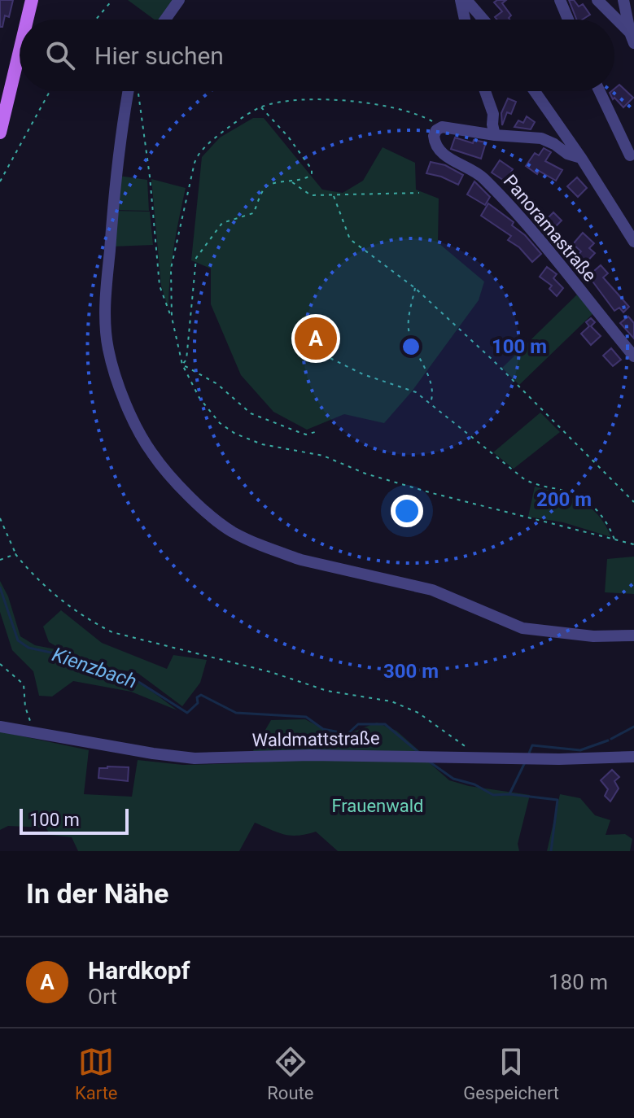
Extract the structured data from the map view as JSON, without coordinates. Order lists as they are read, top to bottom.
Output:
{
  "streets": {
    "street": ["Panoramastraße", "Waldmattstraße"]
  },
  "water": ["Kienzbach"],
  "parks": ["Frauenwald"],
  "scale_bar": "100 m",
  "page": {
    "search": "Hier suchen",
    "pins": "A",
    "scale": "100 m",
    "heading": "In der Nähe",
    "list": [
      {
        "mark": "A",
        "name": "Hardkopf",
        "note": "Ort",
        "value": "180 m"
      }
    ],
    "nav": ["Karte", "Route", "Gespeichert"]
  },
  "rings": ["100 m", "200 m", "300 m"]
}
